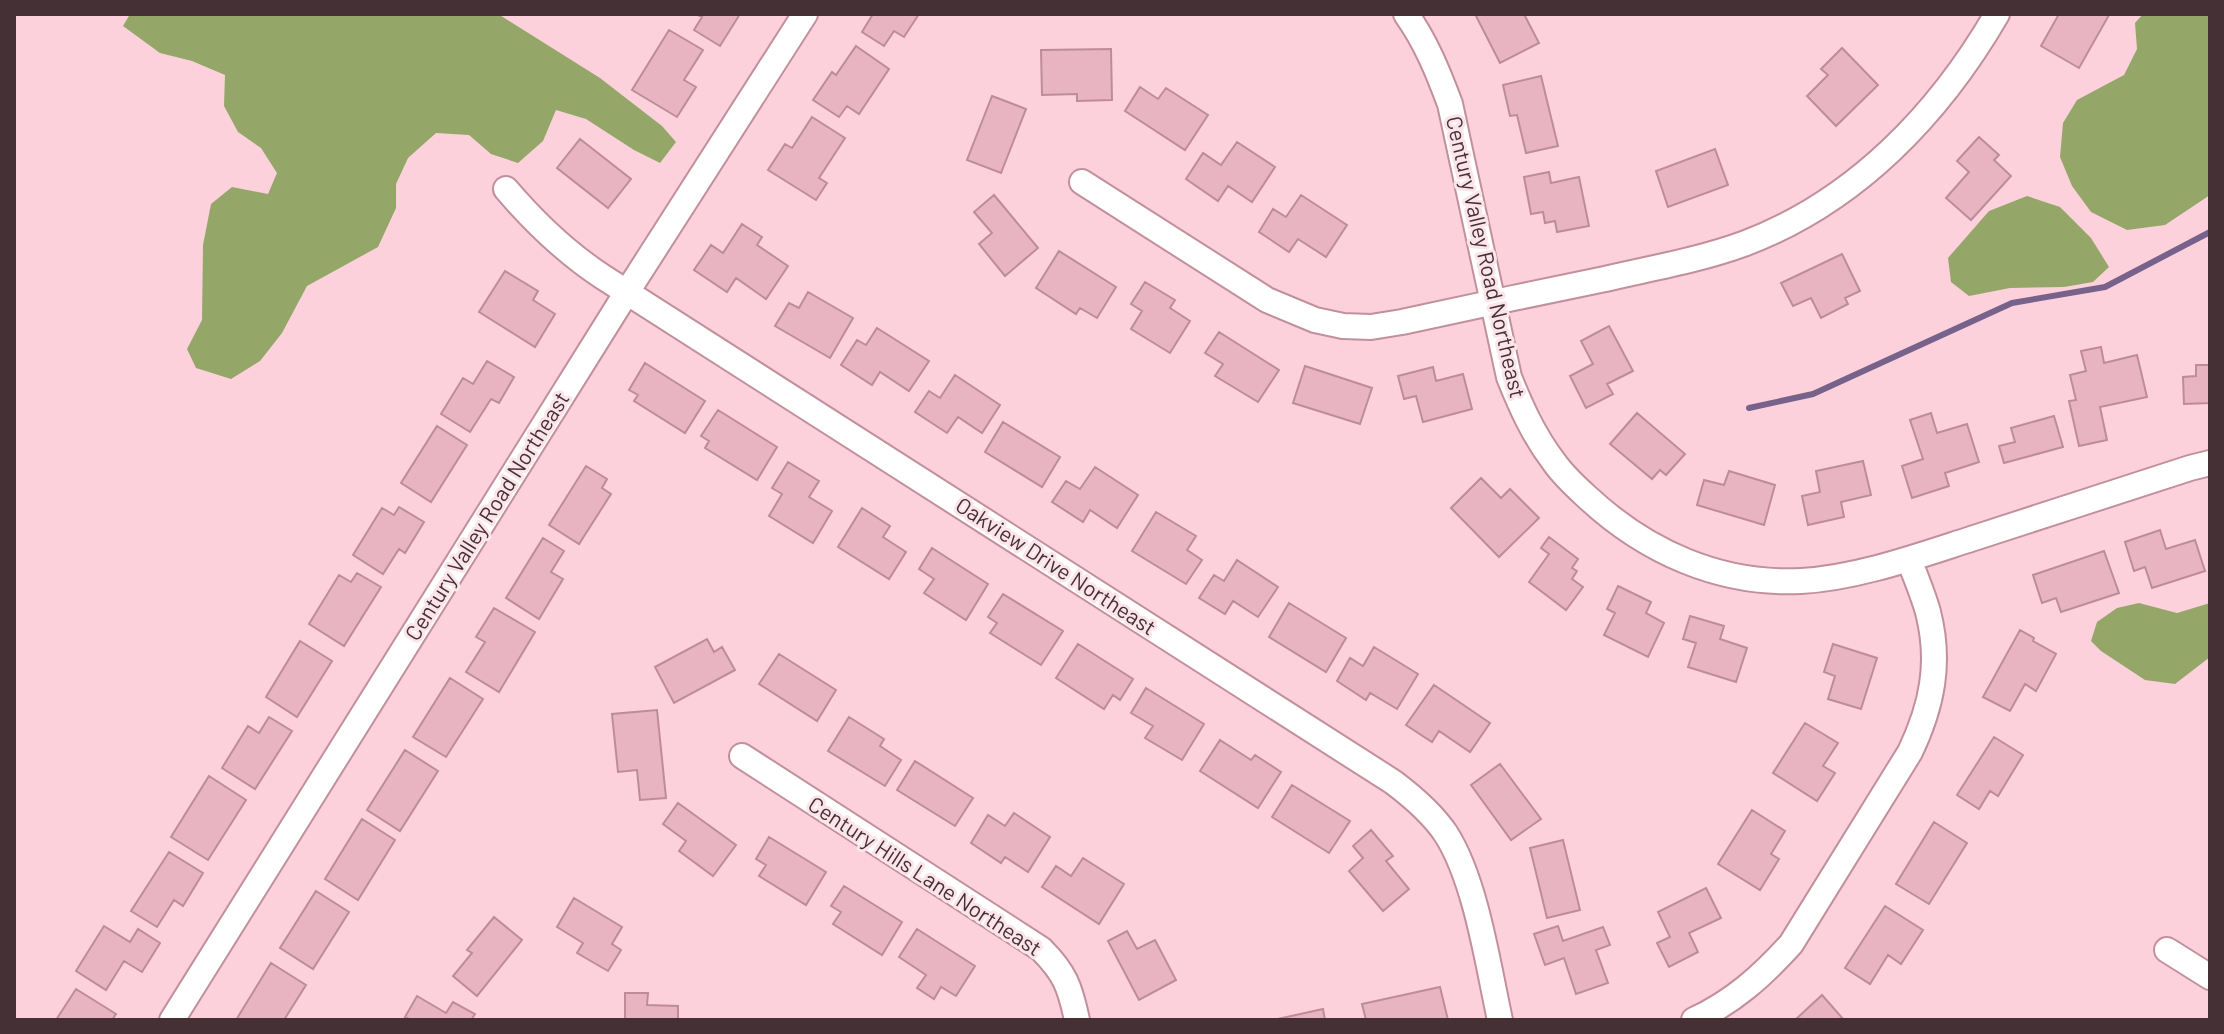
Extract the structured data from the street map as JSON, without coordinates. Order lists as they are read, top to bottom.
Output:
{
  "streets": {
    "street": ["Century Valley Road Northeast", "Oakview Drive Northeast", "Century Hills Lane Northeast"]
  },
  "crossings": [
    ["Century Valley Road Northeast", "Oakview Drive Northeast"]
  ]
}
